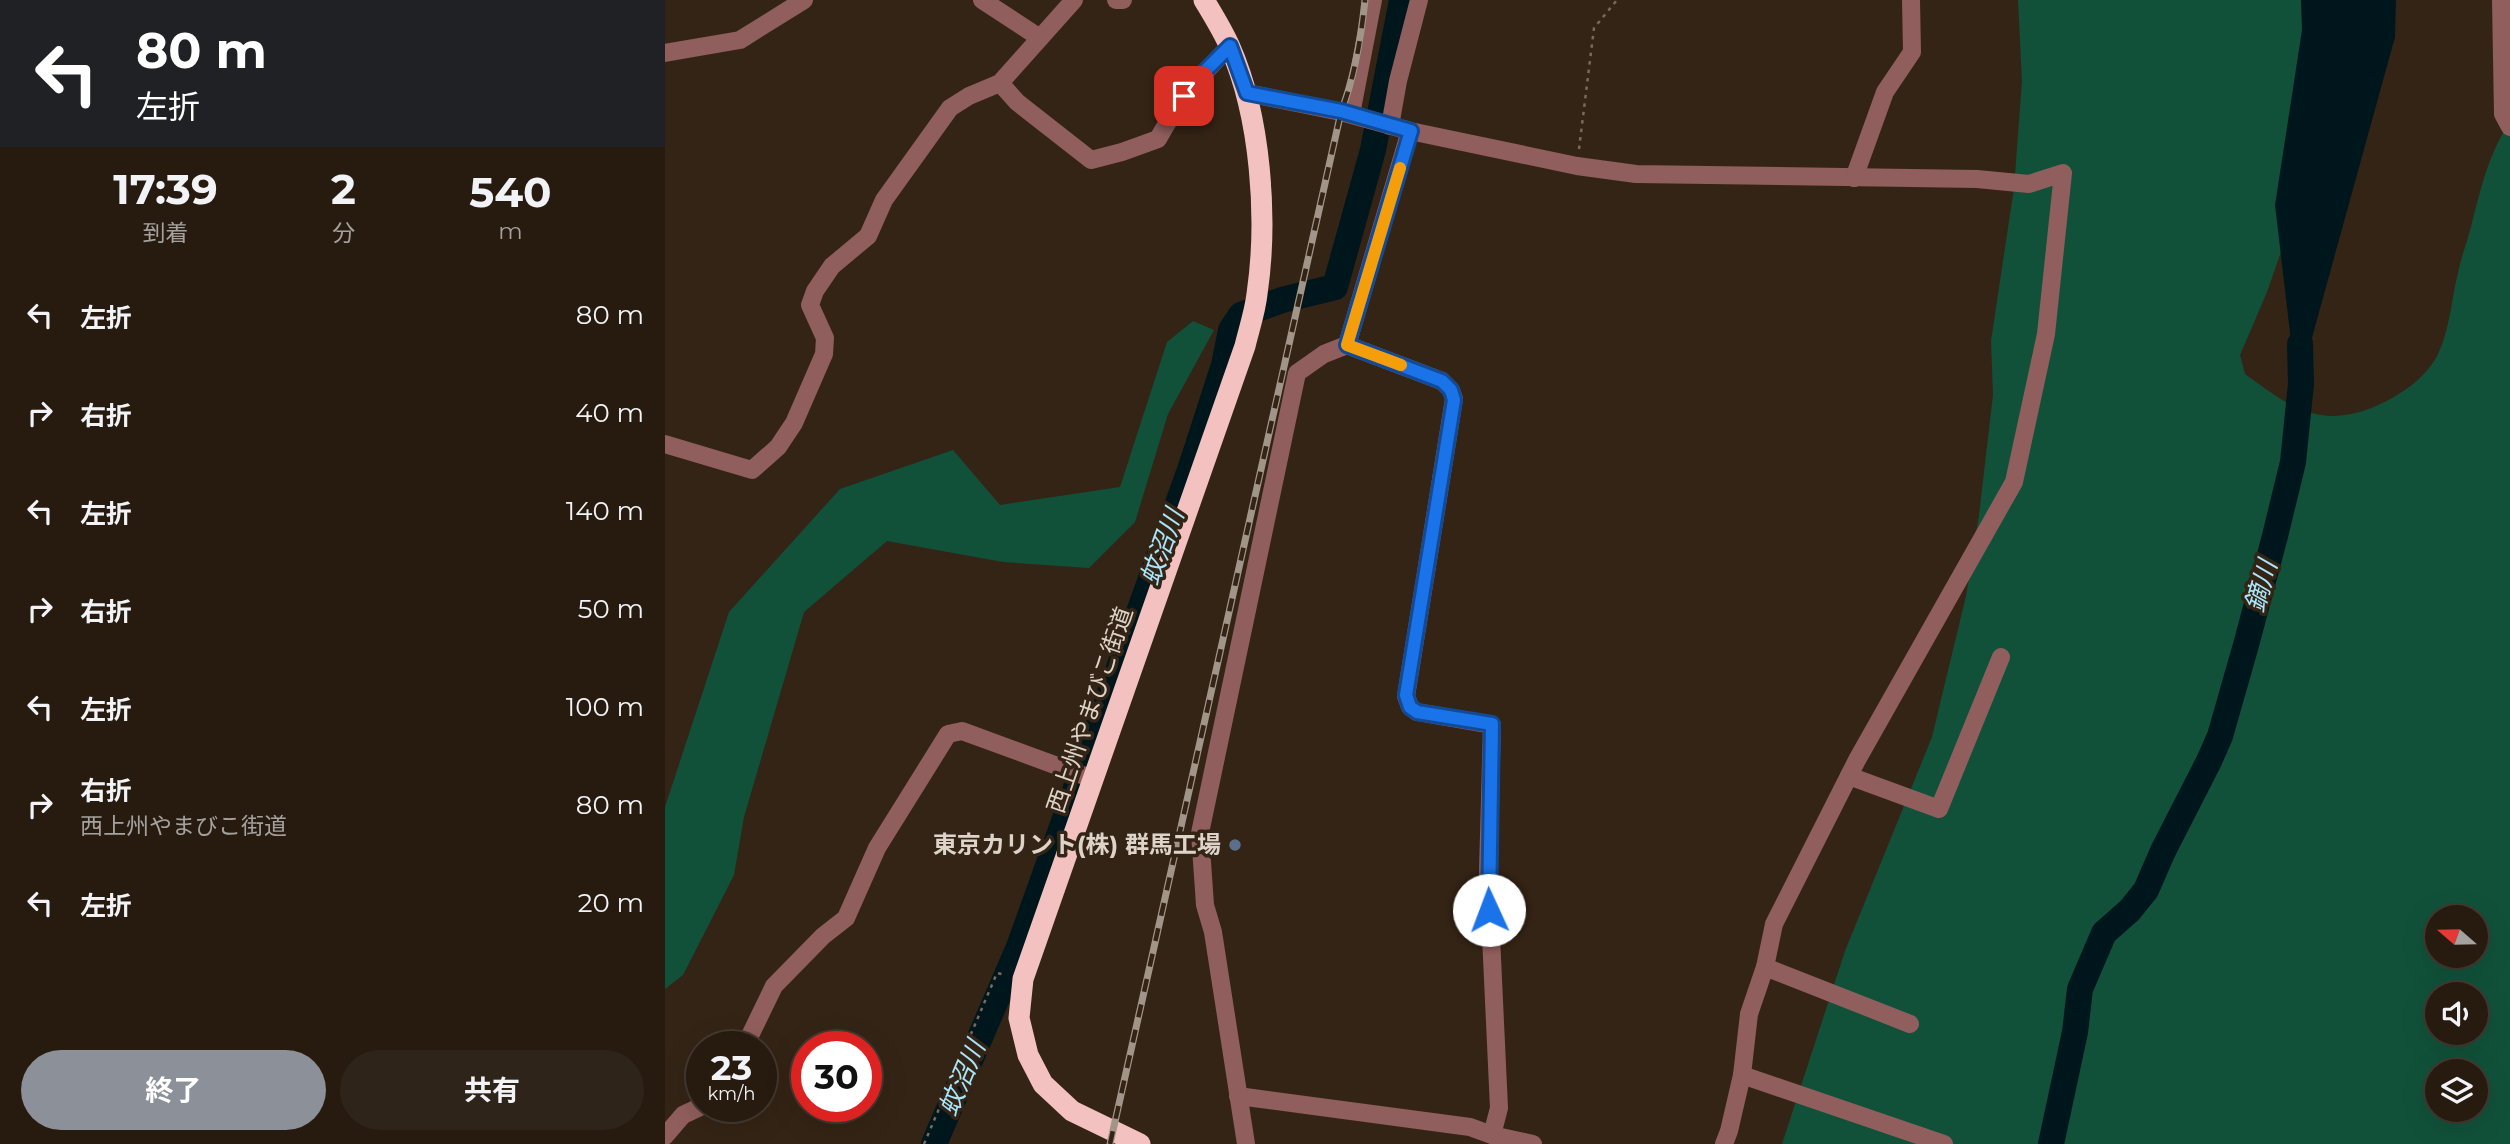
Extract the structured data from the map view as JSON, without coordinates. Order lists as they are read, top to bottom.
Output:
{
  "streets": {
    "highway": ["西上州やまびこ街道"]
  },
  "water": ["蚊沼川", "鏑川"],
  "places": ["東京カリント(株) 群馬工場"],
  "north": "left",
  "page": {
    "turn": ["80 m", "左折"],
    "eta": [
      "17:39",
      "到着",
      "2",
      "分",
      "540",
      "m"
    ],
    "list": [
      {
        "name": "左折",
        "value": "80 m"
      },
      {
        "name": "右折",
        "value": "40 m"
      },
      {
        "name": "左折",
        "value": "140 m"
      },
      {
        "name": "右折",
        "value": "50 m"
      },
      {
        "name": "左折",
        "value": "100 m"
      },
      {
        "name": "右折",
        "note": "西上州やまびこ街道",
        "value": "80 m"
      },
      {
        "name": "左折",
        "value": "20 m"
      }
    ],
    "speed": "23 km/h",
    "limit": "30",
    "buttons": ["終了", "共有"]
  }
}
